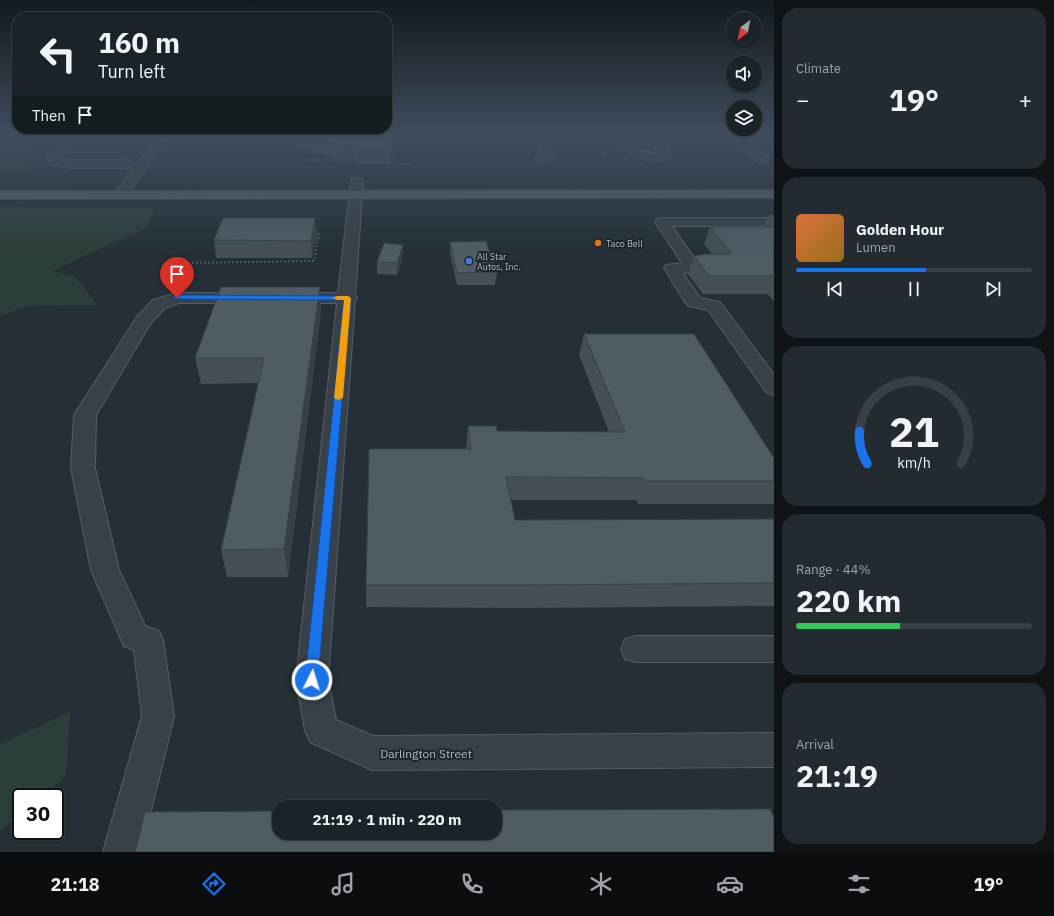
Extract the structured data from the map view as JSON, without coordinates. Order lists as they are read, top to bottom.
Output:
{
  "streets": {
    "street": ["Darlington Street"]
  },
  "places": ["Taco Bell", "All Star Autos, Inc."],
  "north": "bottom left",
  "page": {
    "tile": [
      "Climate",
      ["Range · 44%", "220 km"],
      ["Arrival", "21:19"]
    ],
    "turn": ["160 m", "Turn left"],
    "heat": ["−", "19°", "+"],
    "then": "Then",
    "song": ["Golden Hour", "Lumen"],
    "limit": "30",
    "trip": "21:19 · 1 min · 220 m",
    "tabs": ["21:18", "19°"],
    "gauge": ["21", "km/h"]
  }
}
